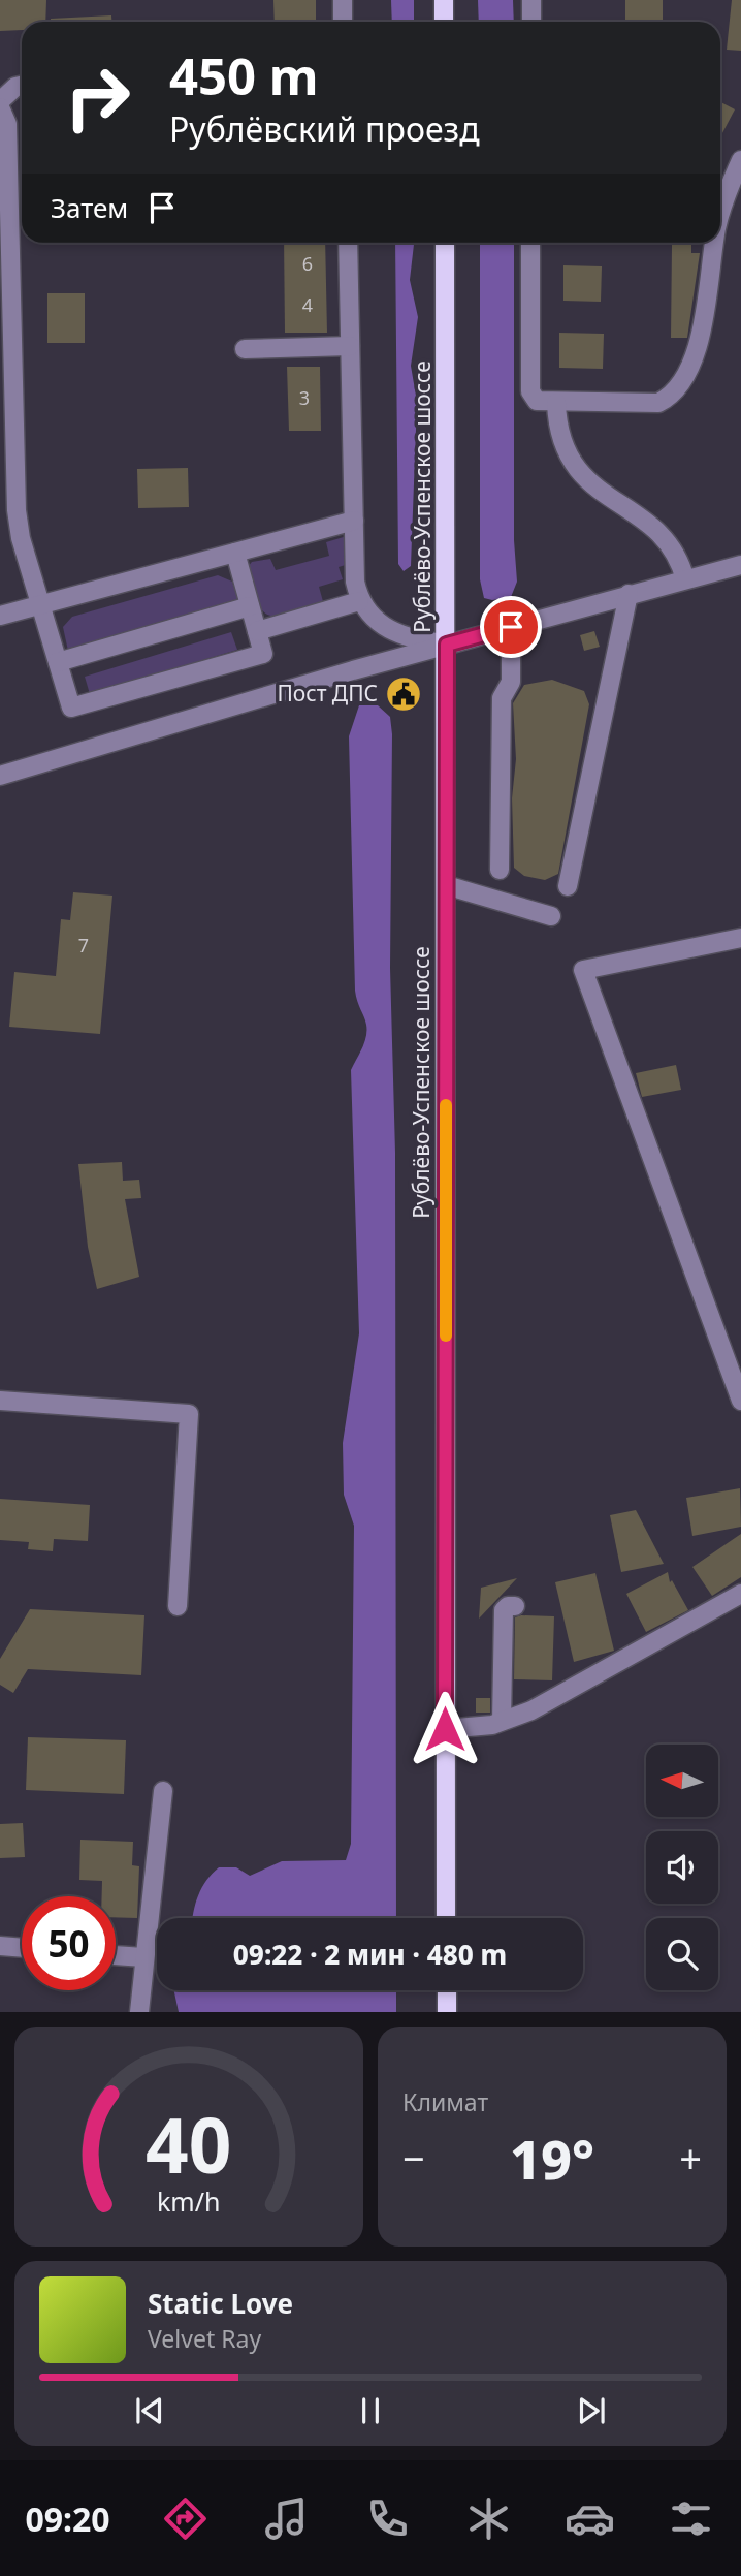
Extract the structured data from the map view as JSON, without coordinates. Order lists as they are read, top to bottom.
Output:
{
  "streets": {
    "main road": ["Рублёво-Успенское шоссе"]
  },
  "places": {
    "public building": ["Пост ДПС"]
  },
  "house_numbers": [
    "6",
    "4",
    "3",
    "7"
  ],
  "north": "left",
  "page": {
    "turn": ["450 m", "Рублёвский проезд"],
    "then": "Затем",
    "limit": "50",
    "trip": "09:22 · 2 мин · 480 m",
    "tile": "Климат",
    "heat": ["−", "19°", "+"],
    "song": ["Static Love", "Velvet Ray"],
    "tabs": "09:20",
    "gauge": ["40", "km/h"]
  }
}
